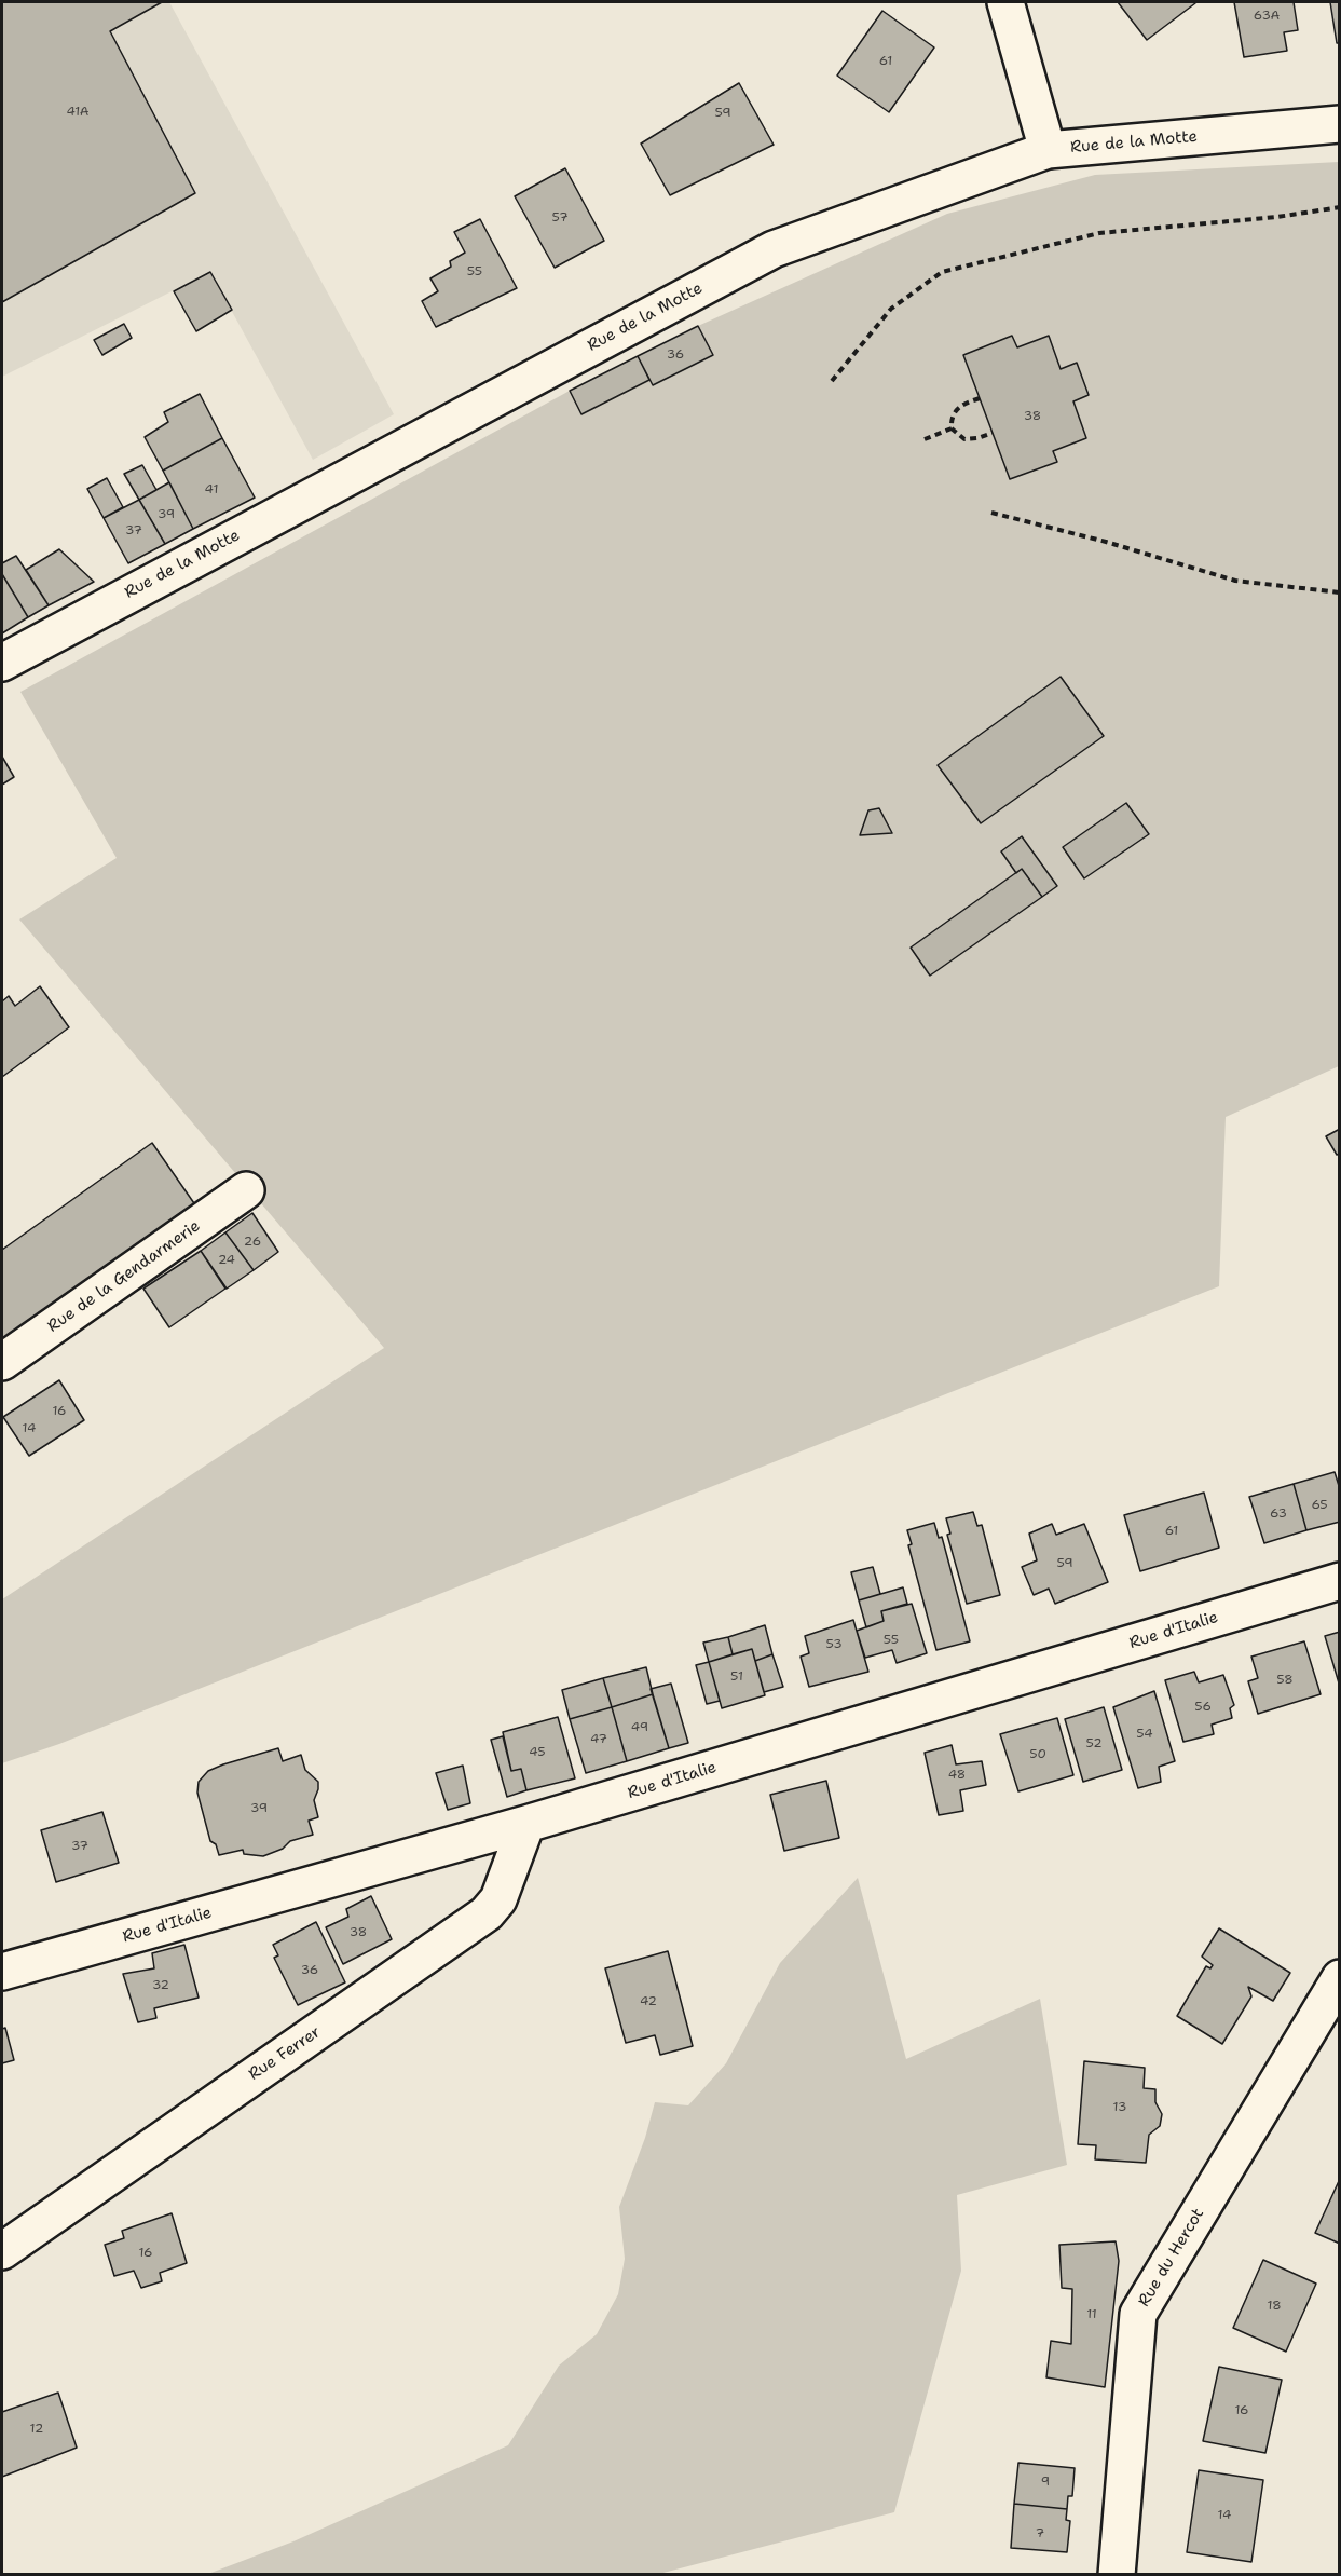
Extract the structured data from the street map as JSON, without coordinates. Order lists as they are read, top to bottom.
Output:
{
  "streets": {
    "street": [
      "Rue de la Motte",
      "Rue de la Gendarmerie",
      "Rue d'Italie",
      "Rue Ferrer",
      "Rue du Hercot"
    ]
  },
  "crossings": [
    ["Rue d'Italie", "Rue Ferrer"]
  ],
  "house_numbers": [
    "63A",
    "61",
    "41A",
    "59",
    "57",
    "55",
    "36",
    "38",
    "41",
    "39",
    "37",
    "26",
    "24",
    "16",
    "14",
    "65",
    "63",
    "61",
    "59",
    "55",
    "53",
    "51",
    "58",
    "56",
    "49",
    "54",
    "47",
    "52",
    "45",
    "50",
    "48",
    "39",
    "37",
    "38",
    "36",
    "32",
    "42",
    "13",
    "16",
    "18",
    "11",
    "16",
    "12",
    "9",
    "14",
    "7"
  ]
}
